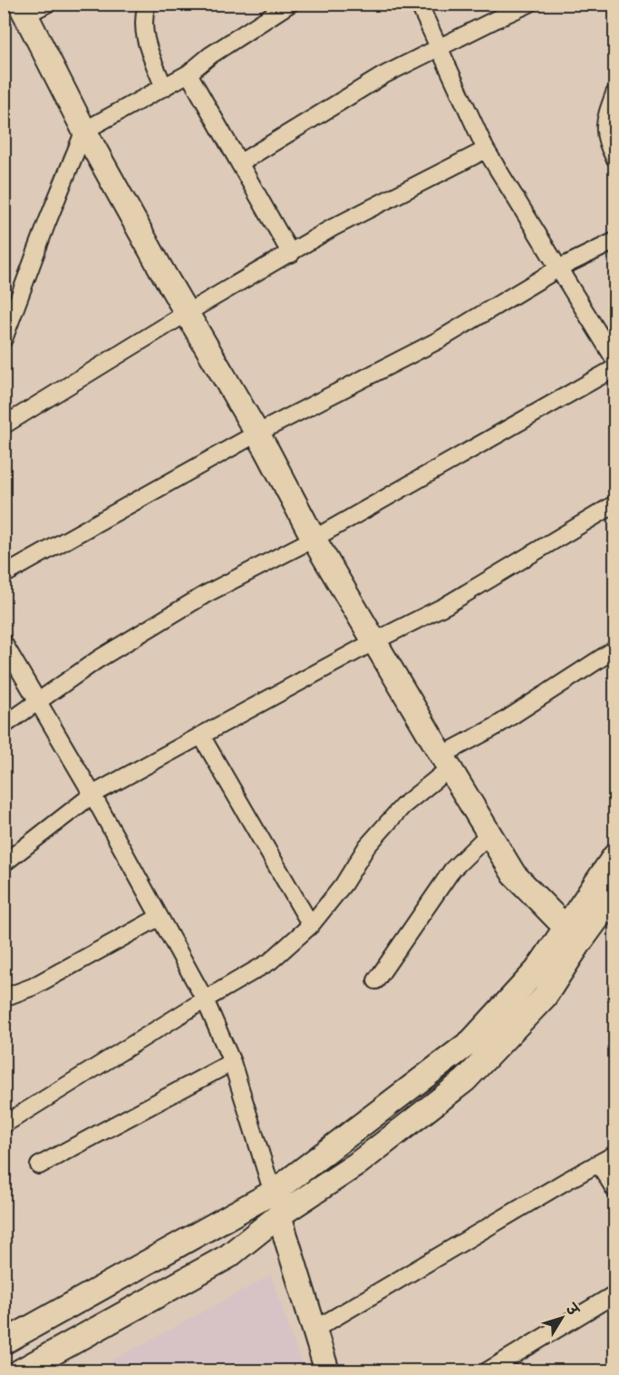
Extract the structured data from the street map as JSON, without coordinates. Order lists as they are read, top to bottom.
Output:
{
  "north": "top right"
}
